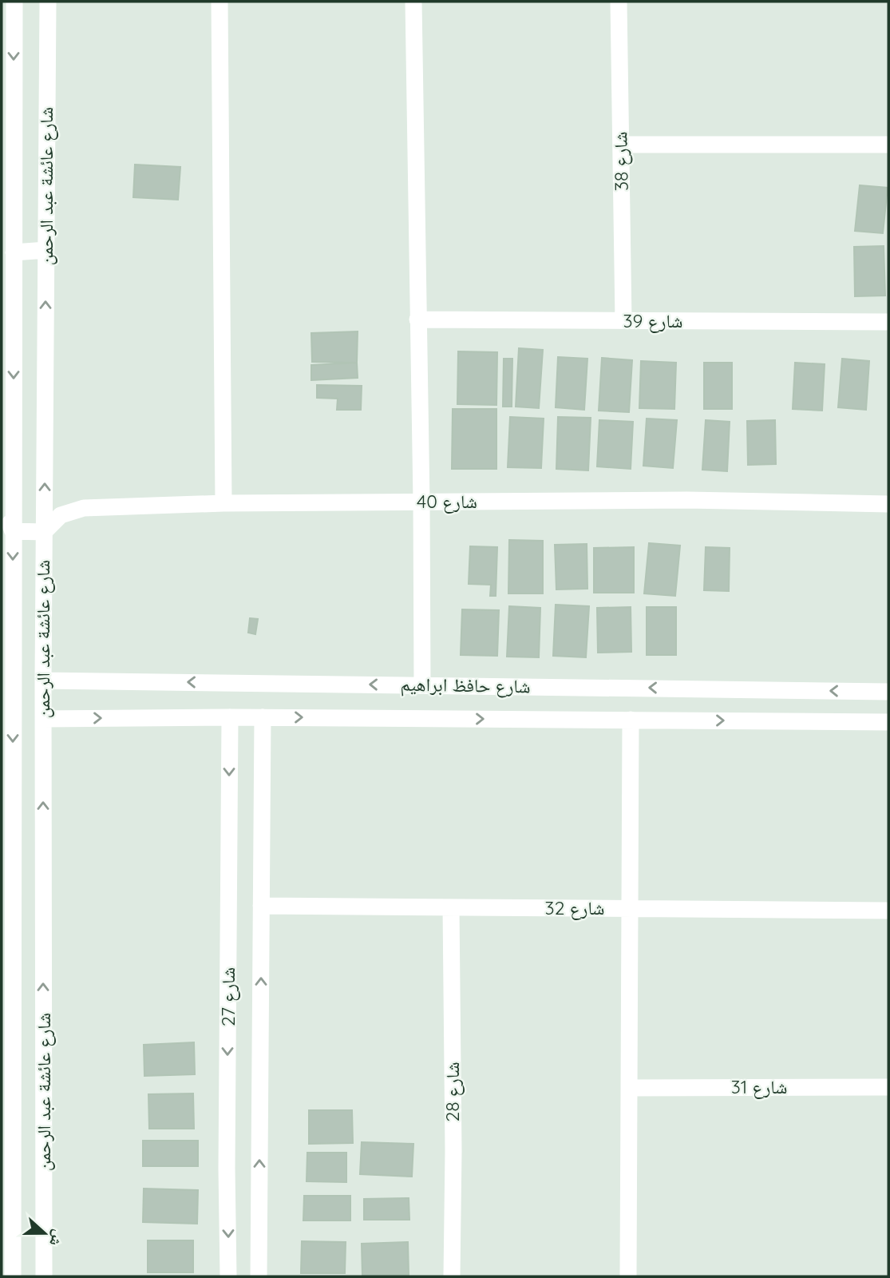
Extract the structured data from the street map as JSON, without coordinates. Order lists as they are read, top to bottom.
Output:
{
  "streets": {
    "street": [
      "شارع 38",
      "شارع عائشة عبد الرحمن",
      "شارع 39",
      "شارع 40",
      "شارع حافظ ابراهيم",
      "شارع 32",
      "شارع 27",
      "شارع 31",
      "شارع 28"
    ]
  },
  "crossings": [
    ["شارع 38", "شارع 39"],
    ["شارع عائشة عبد الرحمن", "شارع 40"],
    ["شارع عائشة عبد الرحمن", "شارع حافظ ابراهيم"],
    ["شارع حافظ ابراهيم", "شارع 27"],
    ["شارع 32", "شارع 27"],
    ["شارع 32", "شارع 28"]
  ],
  "north": "right"
}
